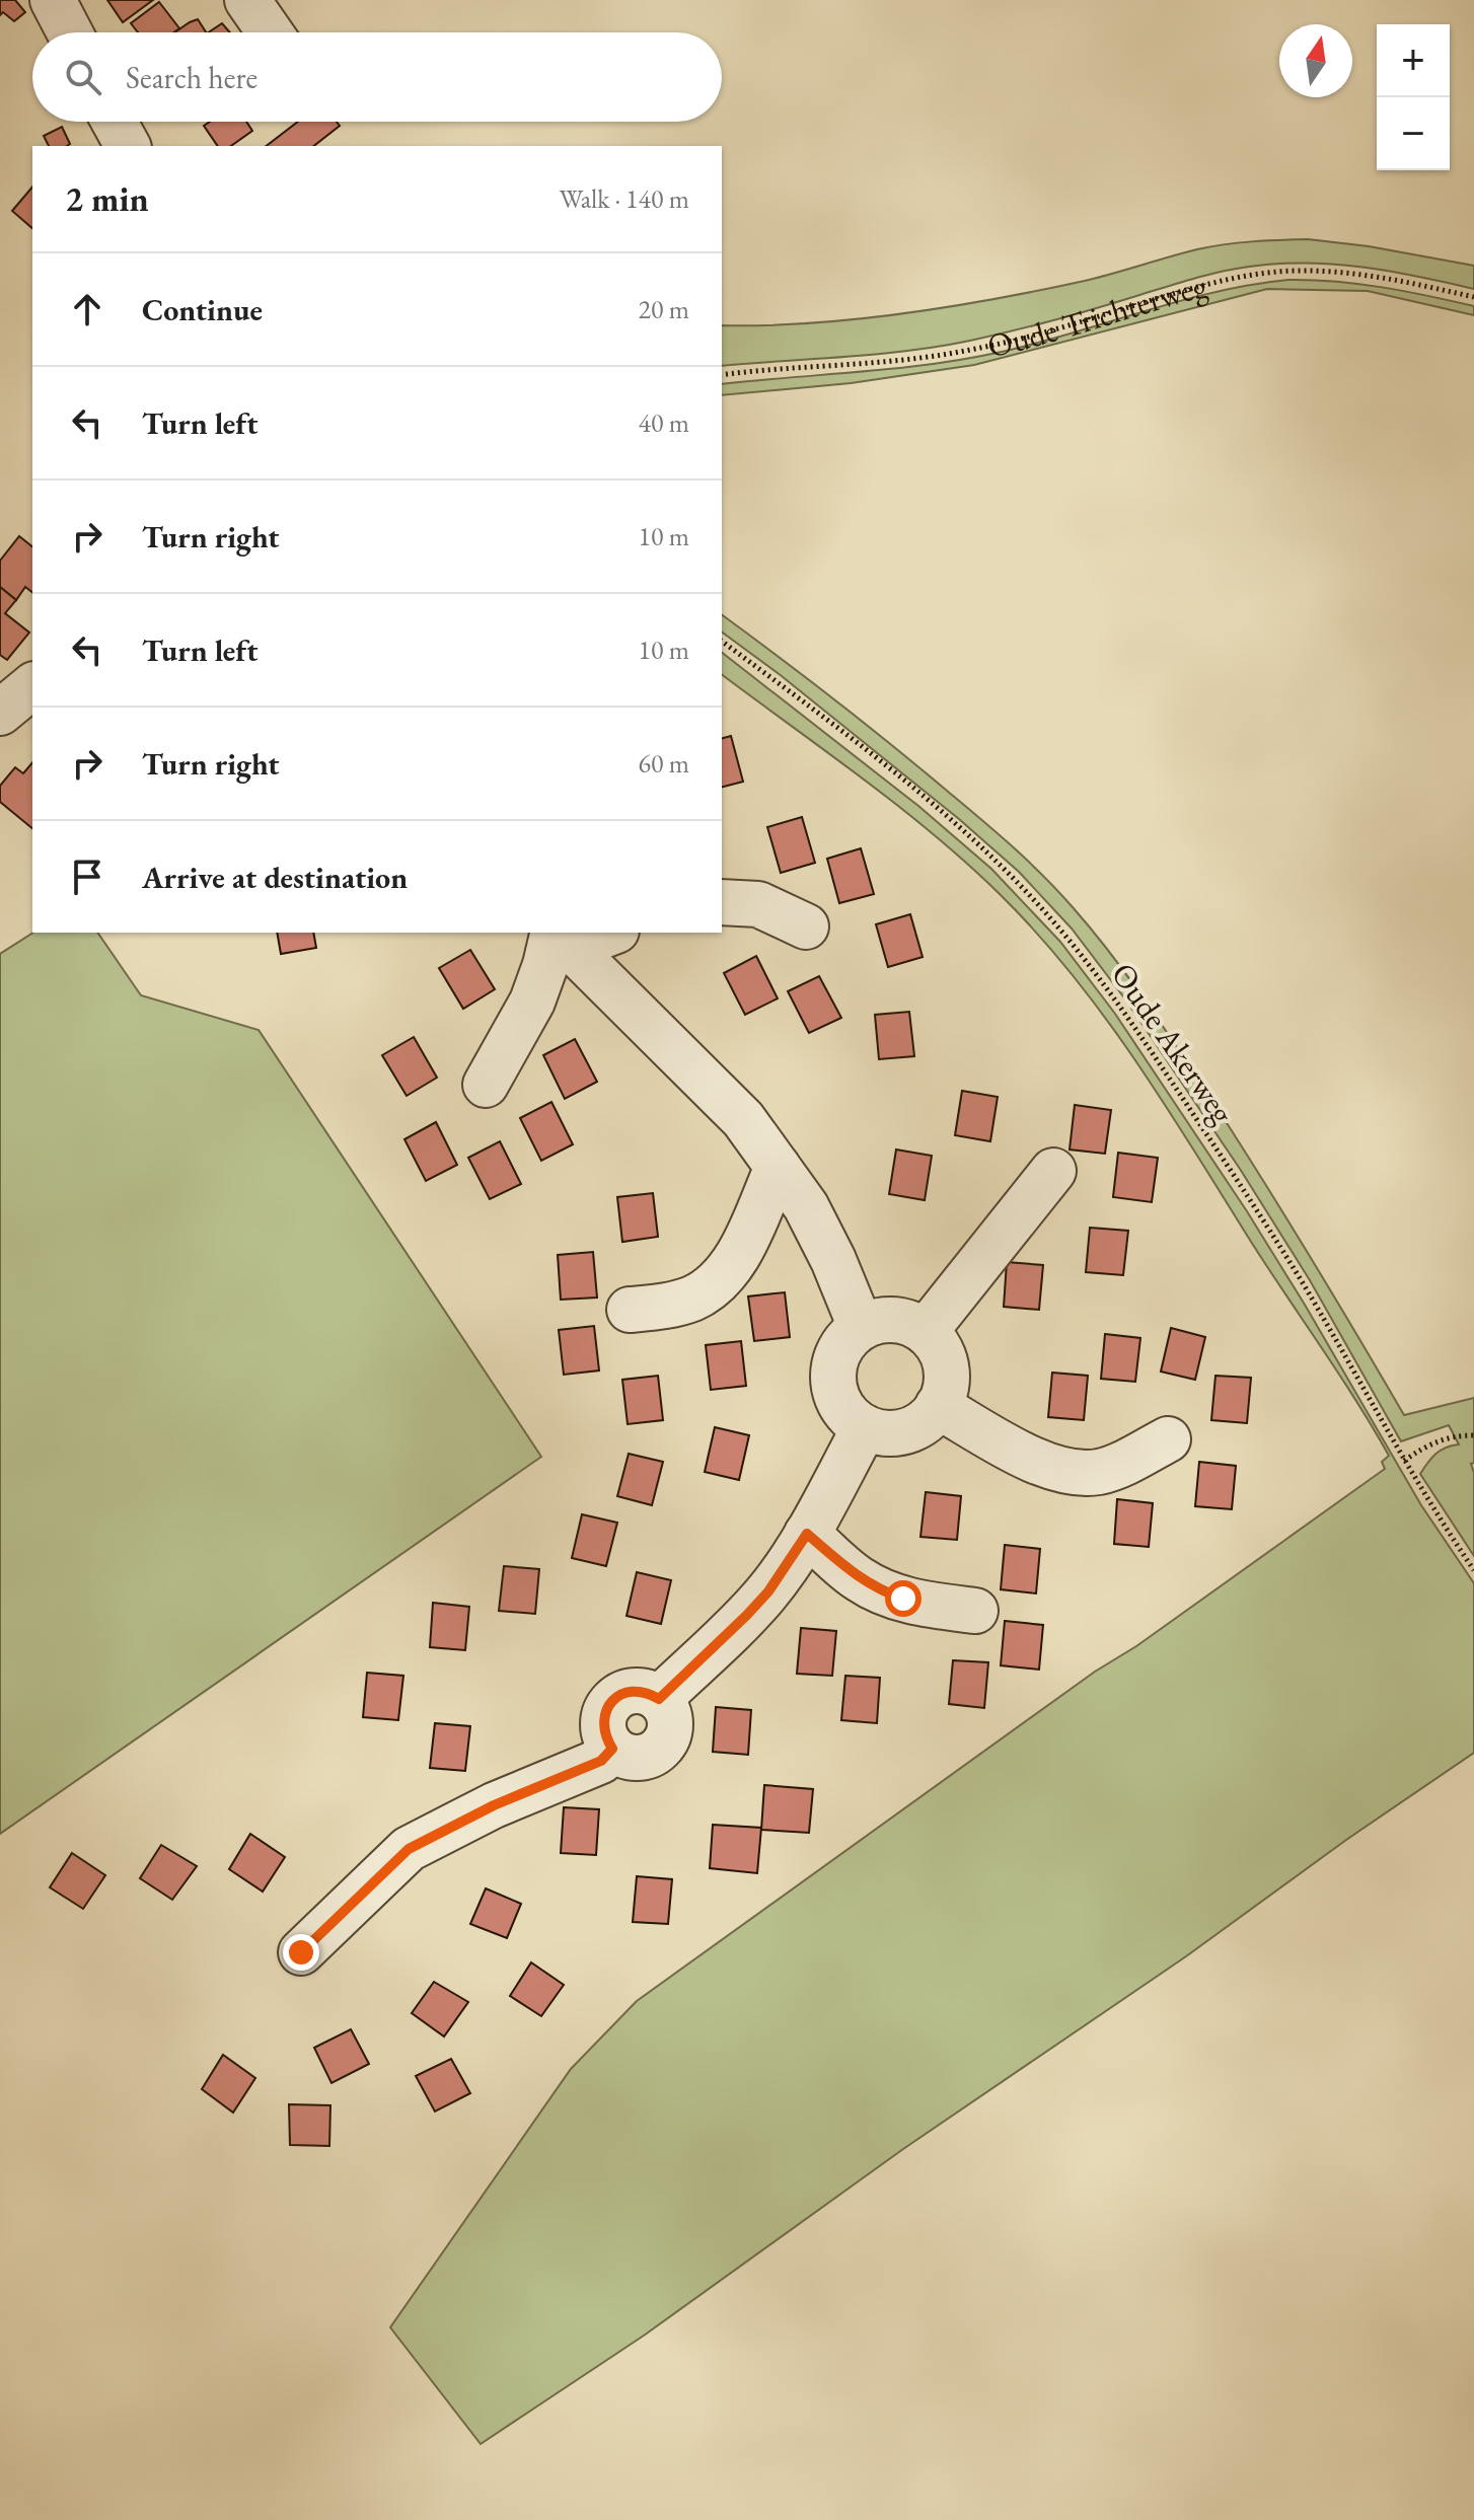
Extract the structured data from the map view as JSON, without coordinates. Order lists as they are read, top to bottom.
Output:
{
  "streets": {
    "path": ["Oude Trichterweg", "Oude Akerweg"]
  },
  "north": "top",
  "page": {
    "map_buttons": ["+", "−"],
    "search": "Search here",
    "heading": ["2 min", "Walk · 140 m"],
    "list": [
      ["Continue", "20 m"],
      ["Turn left", "40 m"],
      ["Turn right", "10 m"],
      ["Turn left", "10 m"],
      ["Turn right", "60 m"],
      "Arrive at destination"
    ]
  }
}
